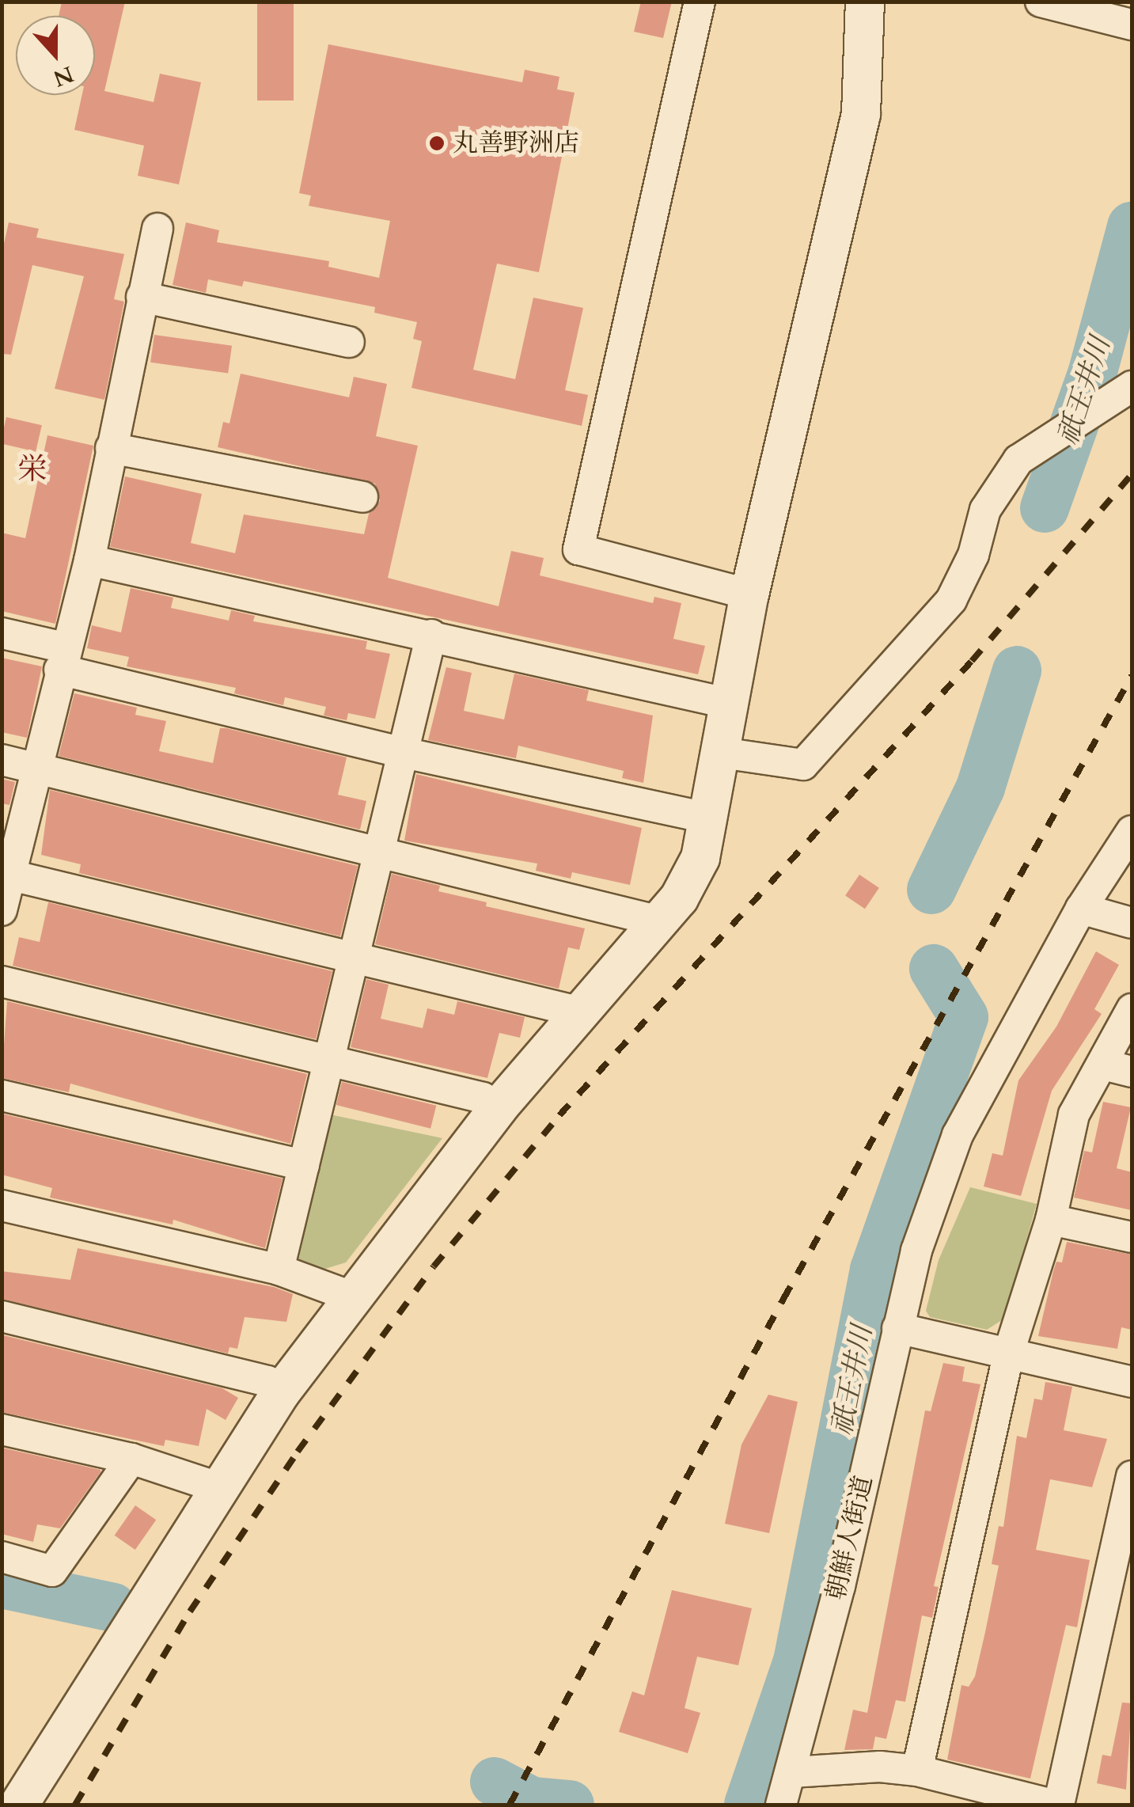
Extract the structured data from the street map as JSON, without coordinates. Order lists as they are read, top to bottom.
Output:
{
  "streets": {
    "street": ["朝鮮人街道"]
  },
  "districts": ["栄"],
  "water": ["祇王井川"],
  "places": ["丸善野洲店"],
  "north": "bottom"
}
